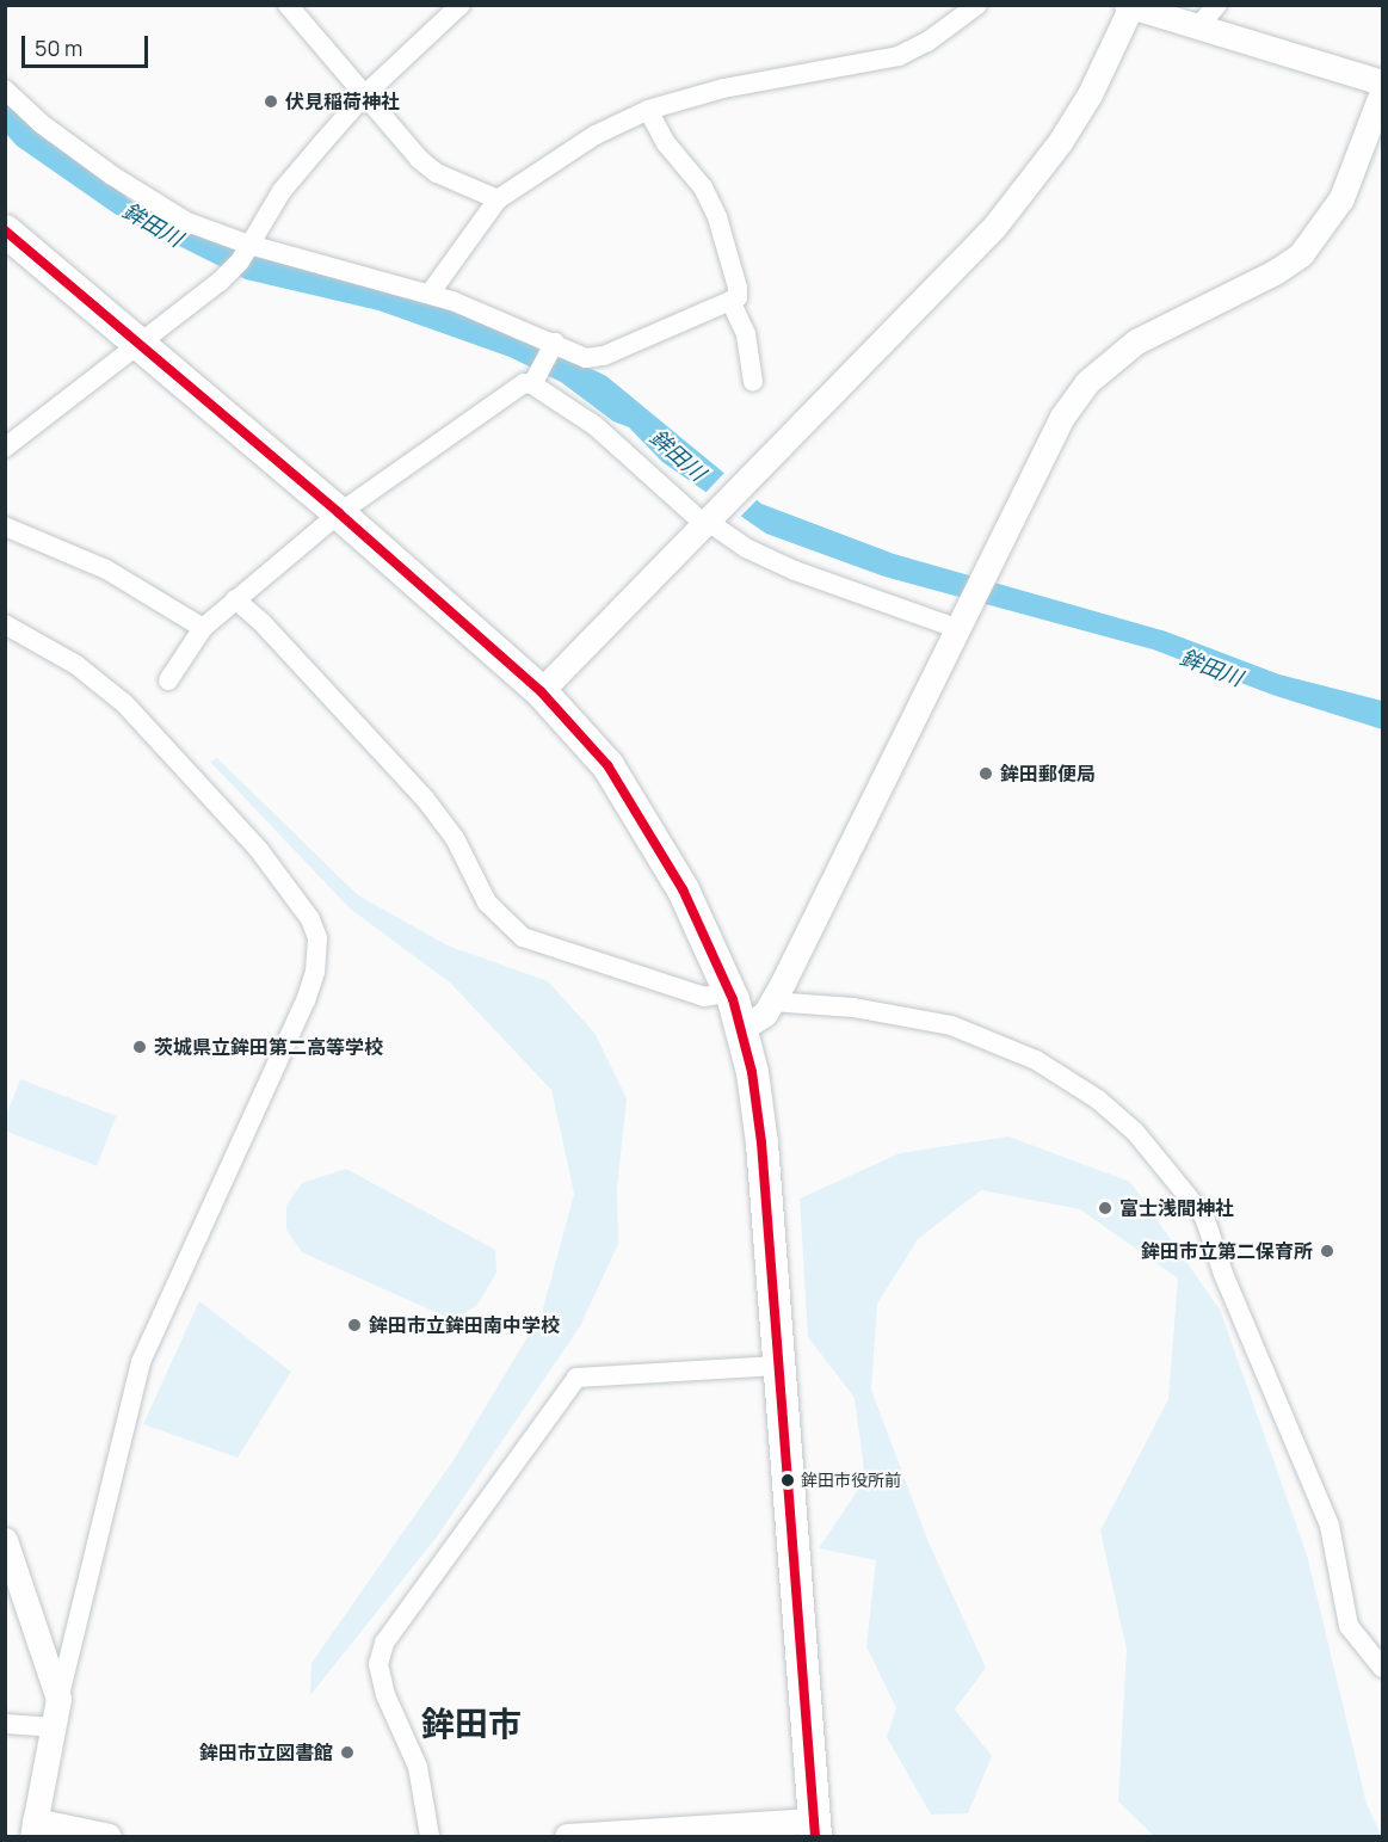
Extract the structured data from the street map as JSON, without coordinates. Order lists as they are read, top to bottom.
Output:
{
  "districts": ["鉾田市"],
  "water": ["鉾田川"],
  "places": [
    "伏見稲荷神社",
    "鉾田郵便局",
    "茨城県立鉾田第二高等学校",
    "富士浅間神社",
    "鉾田市立第二保育所",
    "鉾田市立鉾田南中学校",
    "鉾田市役所前",
    "鉾田市立図書館"
  ],
  "scale_bar": "50 m"
}
